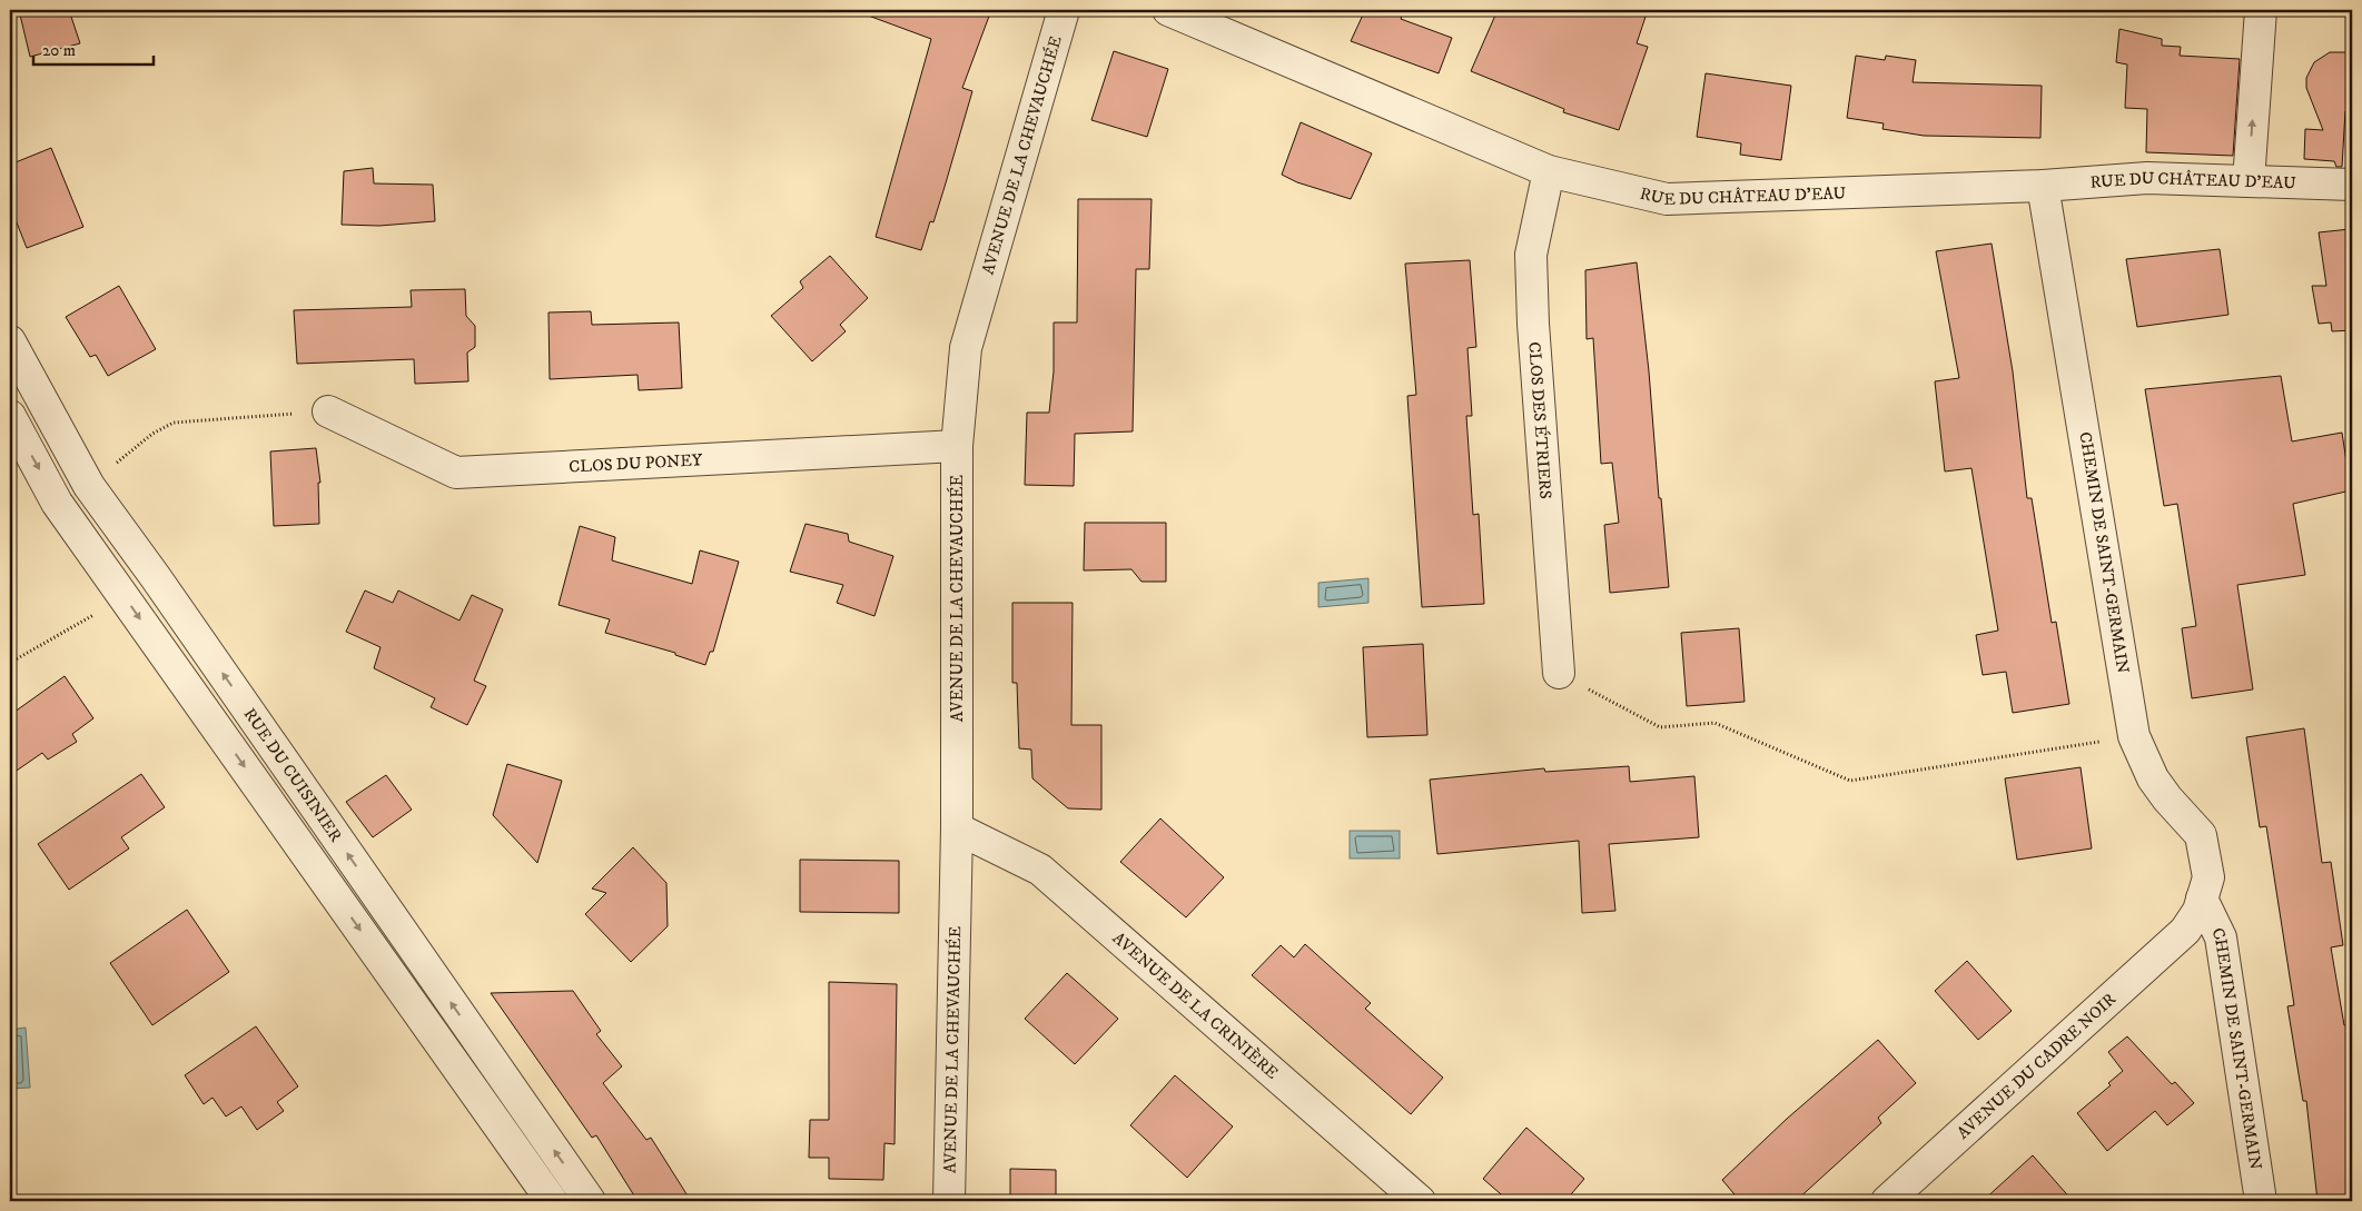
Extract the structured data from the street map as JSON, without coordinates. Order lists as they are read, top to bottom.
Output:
{
  "streets": {
    "street": [
      "AVENUE DE LA CHEVAUCHÉE",
      "RUE DU CHÂTEAU D'EAU",
      "CLOS DES ÉTRIERS",
      "CLOS DU PONEY",
      "CHEMIN DE SAINT-GERMAIN",
      "RUE DU CUISINIER",
      "AVENUE DE LA CRINIÈRE",
      "AVENUE DU CADRE NOIR"
    ]
  },
  "crossings": [
    ["AVENUE DE LA CHEVAUCHÉE", "CLOS DU PONEY"],
    ["AVENUE DE LA CHEVAUCHÉE", "AVENUE DE LA CRINIÈRE"],
    ["RUE DU CHÂTEAU D'EAU", "CLOS DES ÉTRIERS"],
    ["RUE DU CHÂTEAU D'EAU", "CHEMIN DE SAINT-GERMAIN"],
    ["CHEMIN DE SAINT-GERMAIN", "AVENUE DU CADRE NOIR"]
  ],
  "scale_bar": "20 m"
}
